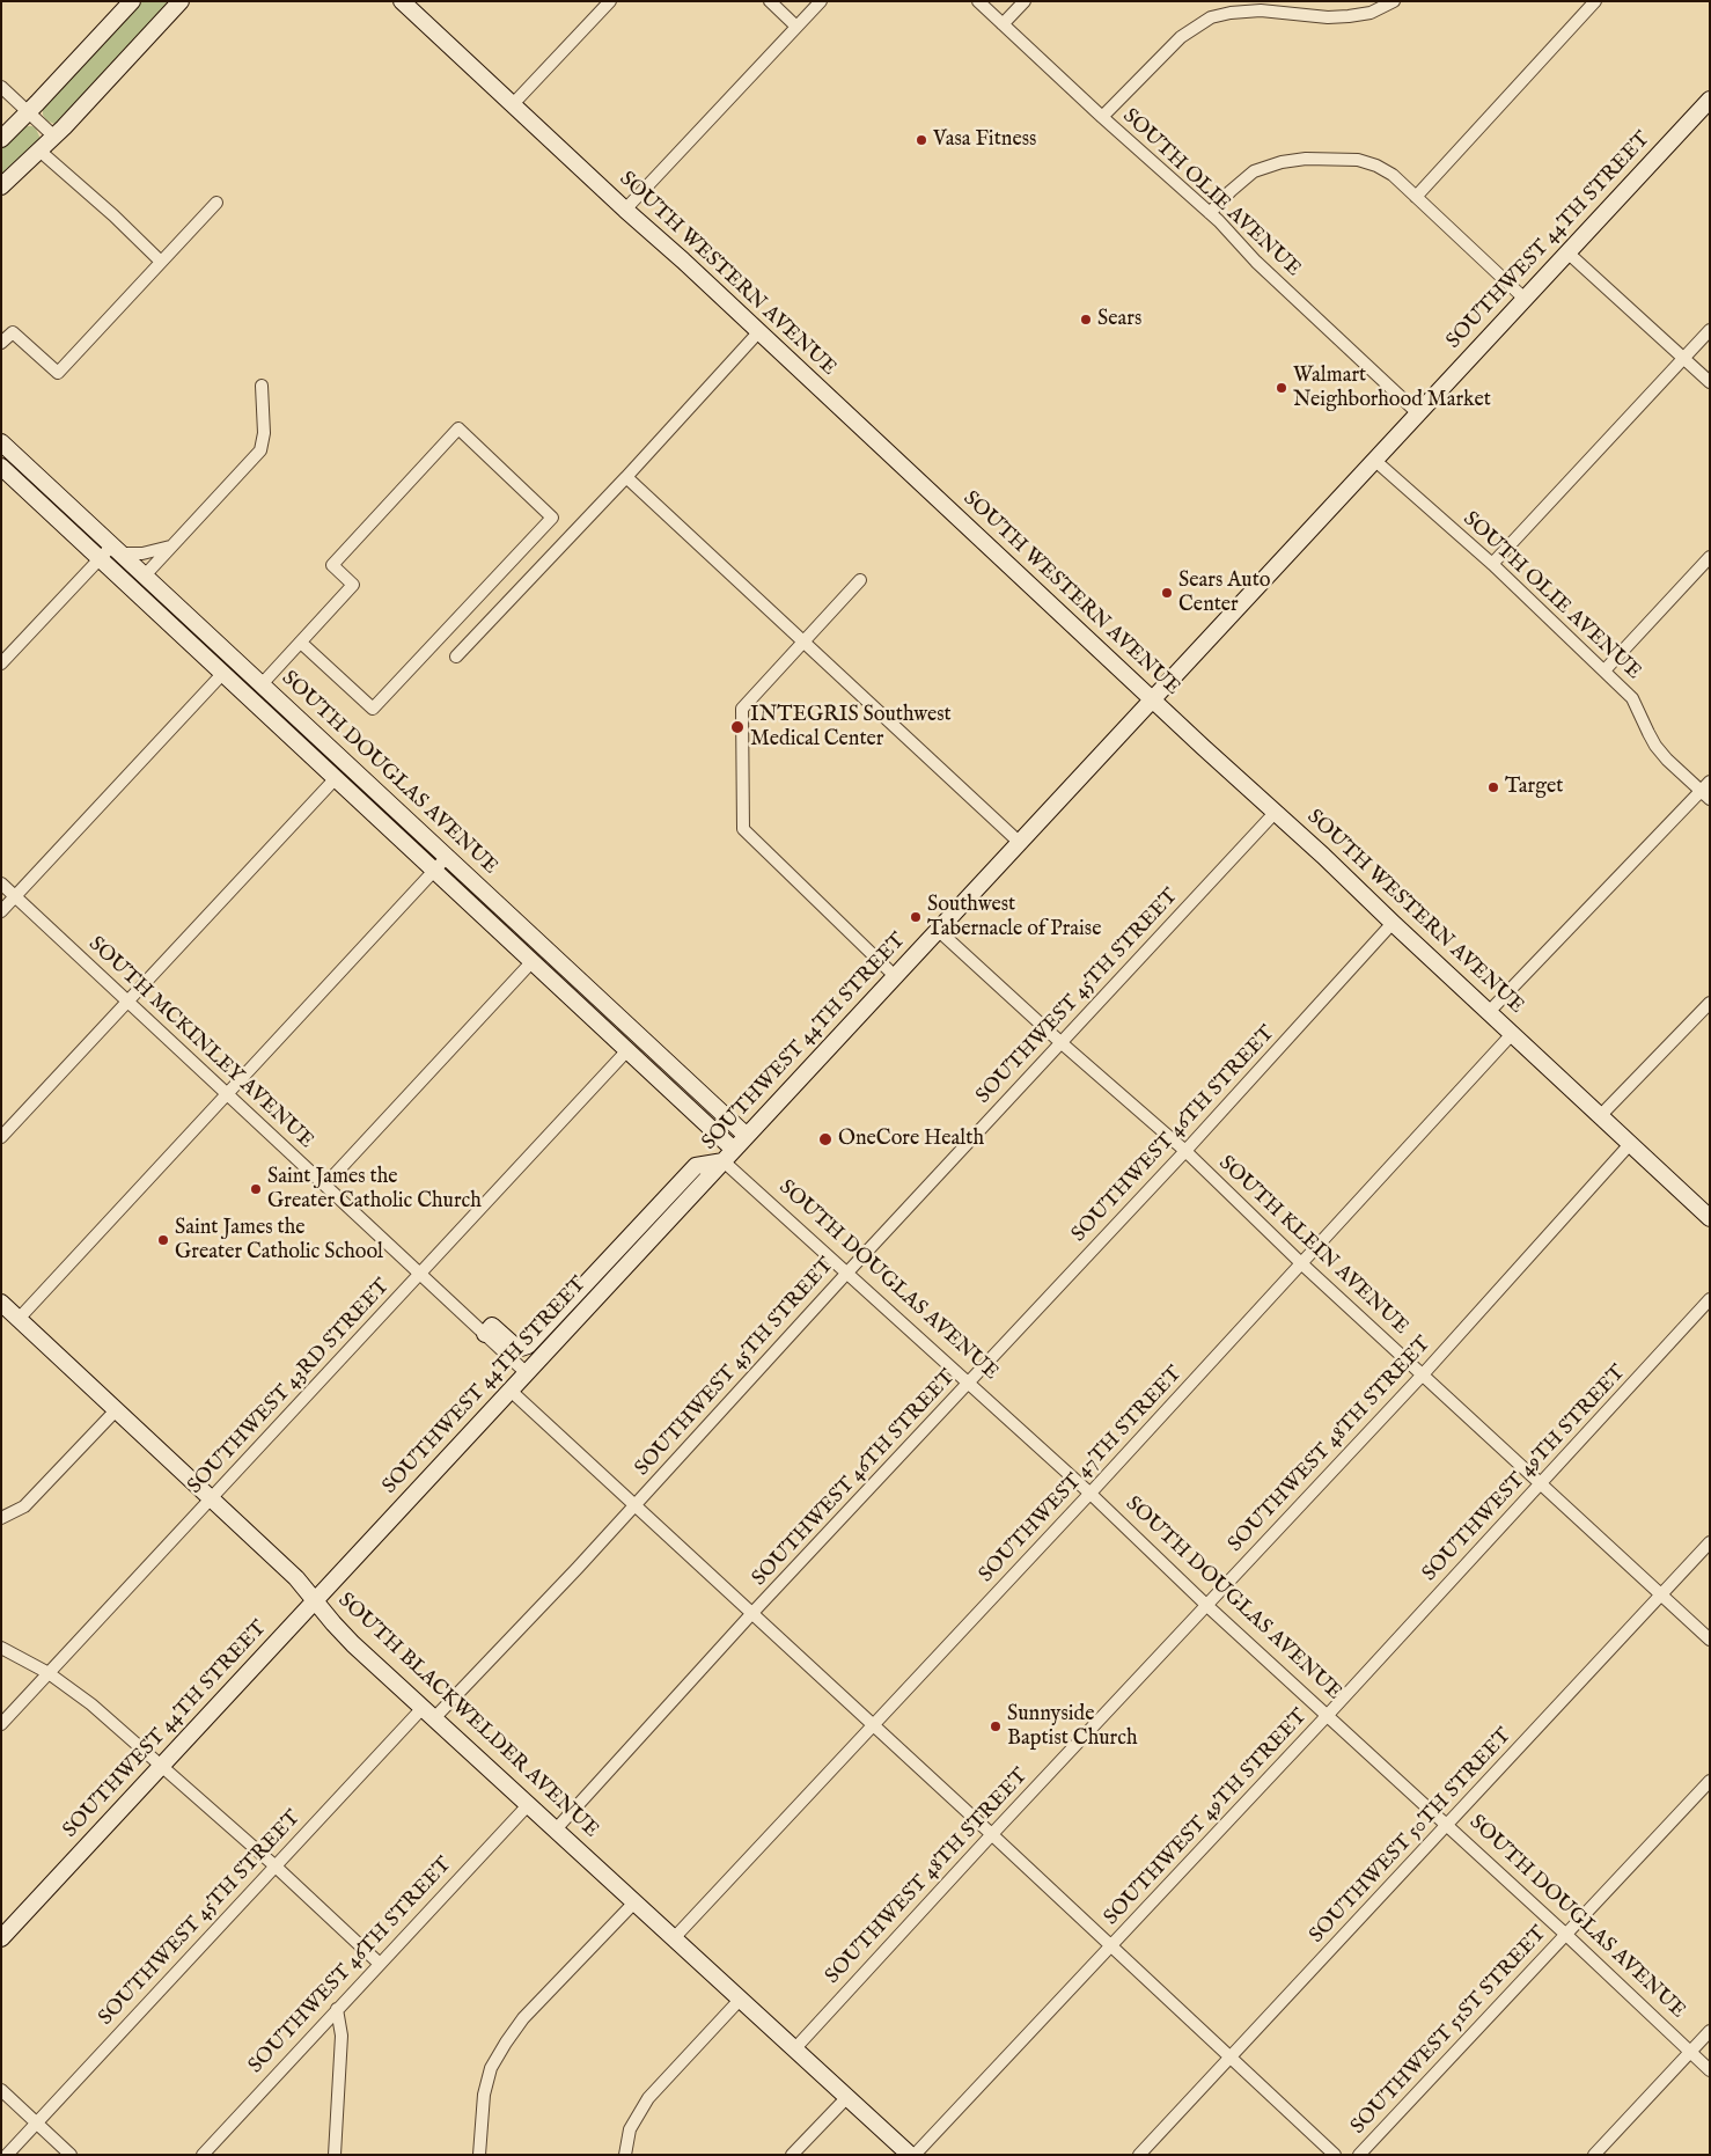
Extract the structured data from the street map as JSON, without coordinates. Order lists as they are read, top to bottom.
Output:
{
  "streets": {
    "main road": [
      "SOUTHWEST 44TH STREET",
      "SOUTH WESTERN AVENUE",
      "SOUTH DOUGLAS AVENUE",
      "SOUTH BLACKWELDER AVENUE"
    ],
    "street": [
      "SOUTH OLIE AVENUE",
      "SOUTHWEST 45TH STREET",
      "SOUTH MCKINLEY AVENUE",
      "SOUTHWEST 46TH STREET",
      "SOUTH KLEIN AVENUE",
      "SOUTHWEST 43RD STREET",
      "SOUTHWEST 48TH STREET",
      "SOUTHWEST 49TH STREET",
      "SOUTHWEST 47TH STREET",
      "SOUTHWEST 50TH STREET",
      "SOUTHWEST 51ST STREET"
    ]
  },
  "crossings": [
    ["SOUTH OLIE AVENUE", "SOUTHWEST 44TH STREET"],
    ["SOUTHWEST 44TH STREET", "SOUTH WESTERN AVENUE"],
    ["SOUTHWEST 44TH STREET", "SOUTH DOUGLAS AVENUE"],
    ["SOUTHWEST 44TH STREET", "SOUTH MCKINLEY AVENUE"],
    ["SOUTHWEST 44TH STREET", "SOUTH KLEIN AVENUE"],
    ["SOUTHWEST 44TH STREET", "SOUTH BLACKWELDER AVENUE"],
    ["SOUTH WESTERN AVENUE", "SOUTHWEST 45TH STREET"],
    ["SOUTH WESTERN AVENUE", "SOUTHWEST 46TH STREET"],
    ["SOUTH WESTERN AVENUE", "SOUTHWEST 48TH STREET"],
    ["SOUTH WESTERN AVENUE", "SOUTHWEST 47TH STREET"],
    ["SOUTH DOUGLAS AVENUE", "SOUTHWEST 45TH STREET"],
    ["SOUTH DOUGLAS AVENUE", "SOUTHWEST 46TH STREET"],
    ["SOUTH DOUGLAS AVENUE", "SOUTHWEST 43RD STREET"],
    ["SOUTH DOUGLAS AVENUE", "SOUTHWEST 48TH STREET"],
    ["SOUTH DOUGLAS AVENUE", "SOUTHWEST 49TH STREET"],
    ["SOUTH DOUGLAS AVENUE", "SOUTHWEST 47TH STREET"],
    ["SOUTH DOUGLAS AVENUE", "SOUTHWEST 50TH STREET"],
    ["SOUTH DOUGLAS AVENUE", "SOUTHWEST 51ST STREET"],
    ["SOUTHWEST 45TH STREET", "SOUTH KLEIN AVENUE"],
    ["SOUTHWEST 45TH STREET", "SOUTH BLACKWELDER AVENUE"],
    ["SOUTH MCKINLEY AVENUE", "SOUTHWEST 43RD STREET"],
    ["SOUTHWEST 46TH STREET", "SOUTH KLEIN AVENUE"],
    ["SOUTHWEST 46TH STREET", "SOUTH BLACKWELDER AVENUE"],
    ["SOUTH KLEIN AVENUE", "SOUTHWEST 48TH STREET"],
    ["SOUTH KLEIN AVENUE", "SOUTHWEST 49TH STREET"],
    ["SOUTH KLEIN AVENUE", "SOUTHWEST 47TH STREET"],
    ["SOUTH KLEIN AVENUE", "SOUTHWEST 50TH STREET"],
    ["SOUTHWEST 43RD STREET", "SOUTH BLACKWELDER AVENUE"],
    ["SOUTHWEST 48TH STREET", "SOUTH BLACKWELDER AVENUE"],
    ["SOUTHWEST 47TH STREET", "SOUTH BLACKWELDER AVENUE"]
  ],
  "places": [
    "Vasa Fitness",
    "Sears",
    "Walmart Neighborhood Market",
    "Sears Auto Center",
    "INTEGRIS Southwest Medical Center",
    "Target",
    "Southwest Tabernacle of Praise",
    "OneCore Health",
    "Saint James the Greater Catholic Church",
    "Saint James the Greater Catholic School",
    "Sunnyside Baptist Church"
  ]
}
